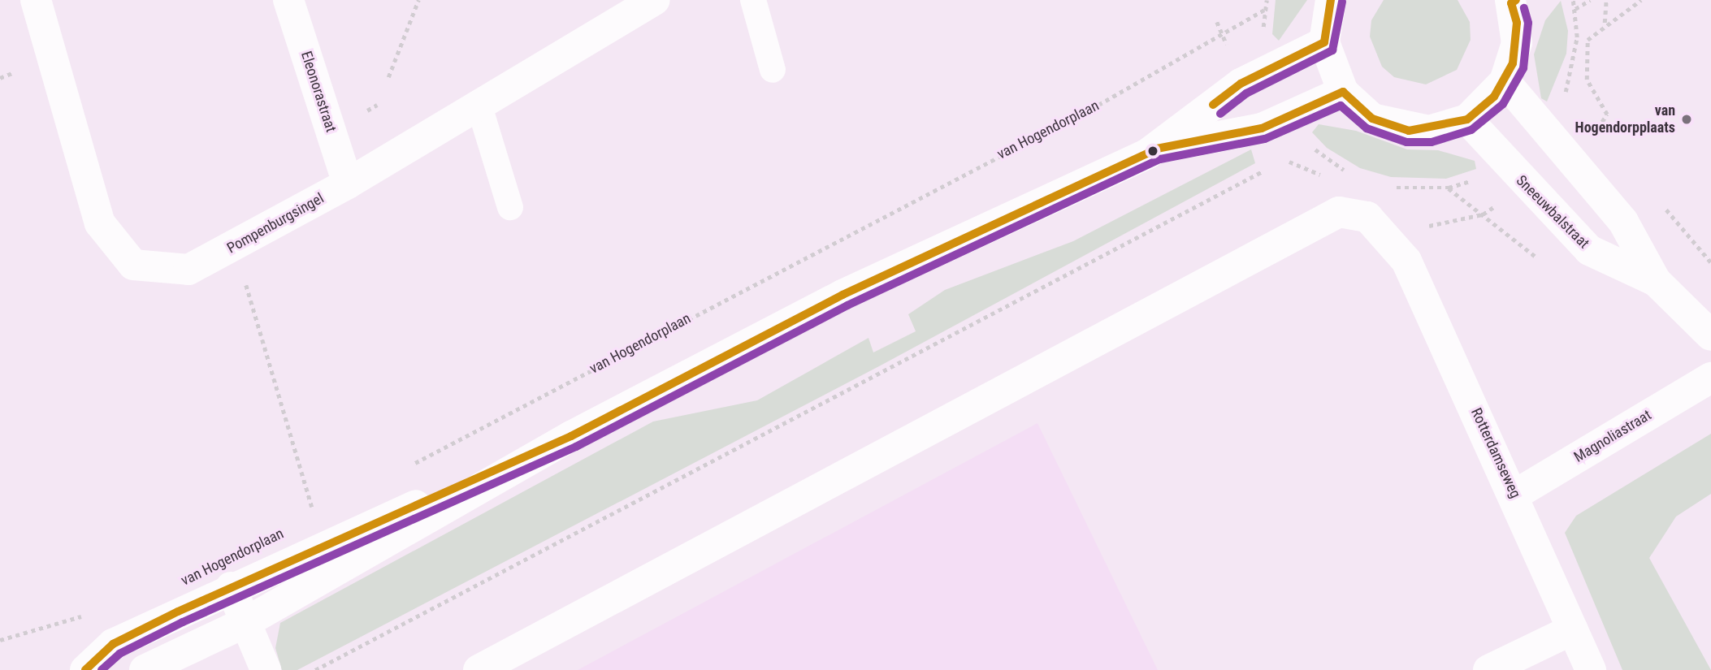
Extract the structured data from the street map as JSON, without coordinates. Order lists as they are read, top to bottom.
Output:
{
  "streets": {
    "street": [
      "Eleonorastraat",
      "van Hogendorplaan",
      "Sneeuwbalstraat",
      "Pompenburgsingel",
      "Magnoliastraat",
      "Rotterdamseweg"
    ]
  },
  "crossings": [
    ["Eleonorastraat", "Pompenburgsingel"],
    ["Magnoliastraat", "Rotterdamseweg"]
  ],
  "places": ["van Hogendorpplaats"]
}
